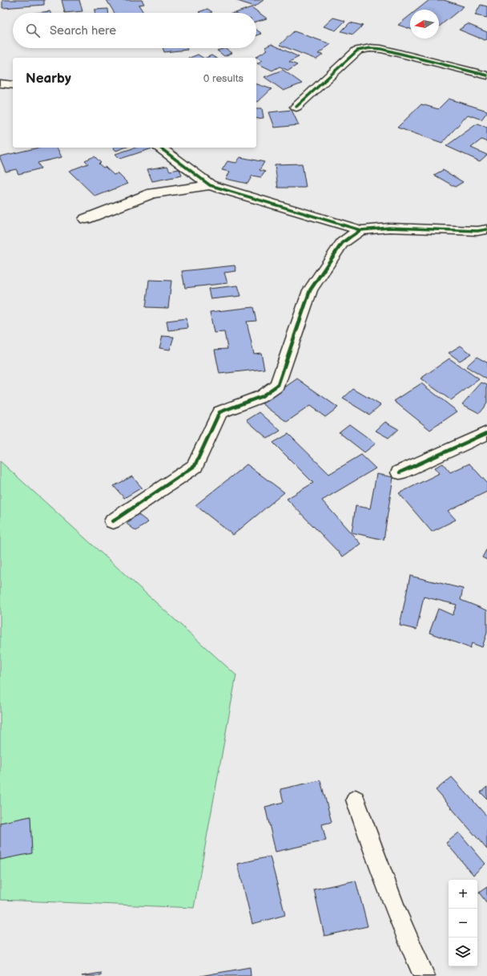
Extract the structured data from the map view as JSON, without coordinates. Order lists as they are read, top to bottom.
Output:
{
  "north": "left",
  "page": {
    "search": "Search here",
    "heading": ["Nearby", "0 results"],
    "map_buttons": ["+", "−"]
  }
}
